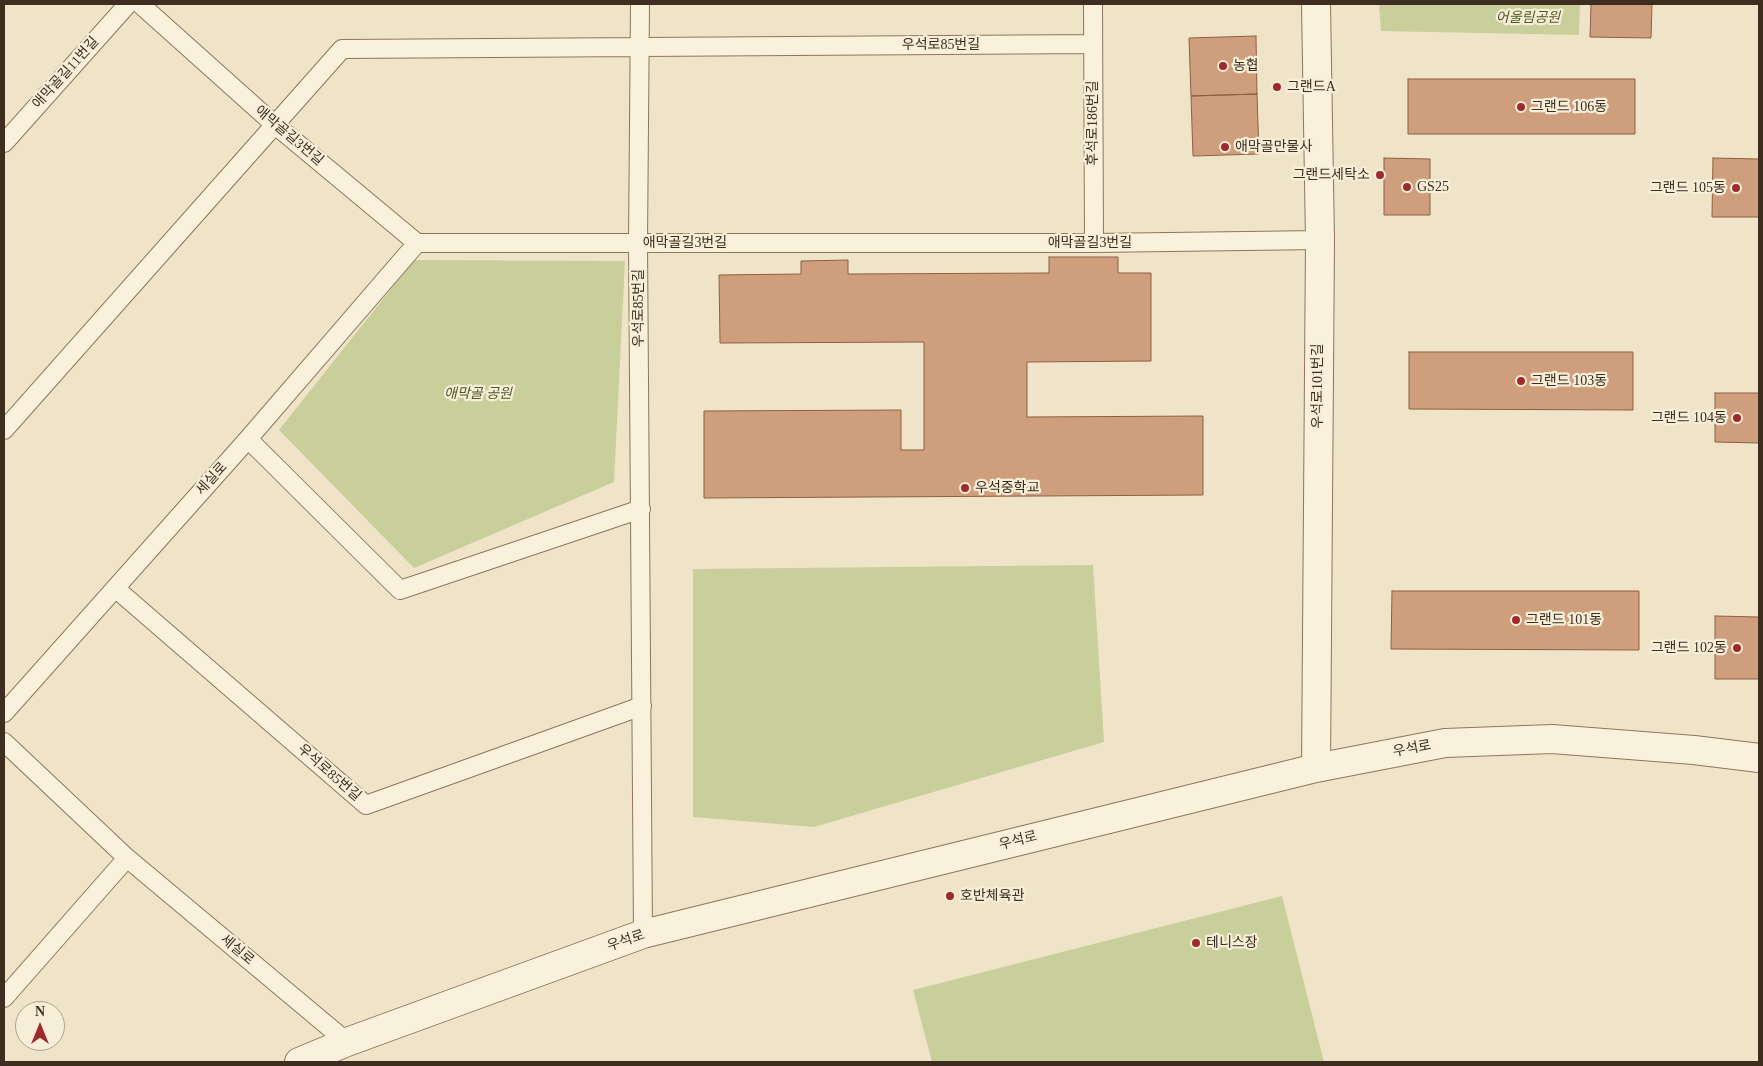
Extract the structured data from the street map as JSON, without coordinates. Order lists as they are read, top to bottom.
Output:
{
  "streets": {
    "street": ["우석로101번길", "우석로"],
    "lane": [
      "우석로85번길",
      "애막골길11번길",
      "후석로186번길",
      "애막골길3번길",
      "세실로"
    ]
  },
  "crossings": [
    ["우석로85번길", "후석로186번길"],
    ["우석로85번길", "애막골길3번길"],
    ["우석로85번길", "세실로"],
    ["우석로85번길", "우석로"],
    ["후석로186번길", "애막골길3번길"],
    ["애막골길3번길", "우석로101번길"],
    ["애막골길3번길", "세실로"],
    ["우석로101번길", "우석로"],
    ["세실로", "우석로"]
  ],
  "parks": ["어울림공원", "애막골 공원"],
  "places": [
    "농협",
    "그랜드A",
    "그랜드 106동",
    "애막골만물사",
    "그랜드세탁소",
    "GS25",
    "그랜드 105동",
    "그랜드 103동",
    "그랜드 104동",
    "우석중학교",
    "그랜드 101동",
    "그랜드 102동",
    "호반체육관",
    "테니스장"
  ],
  "north": "top"
}
